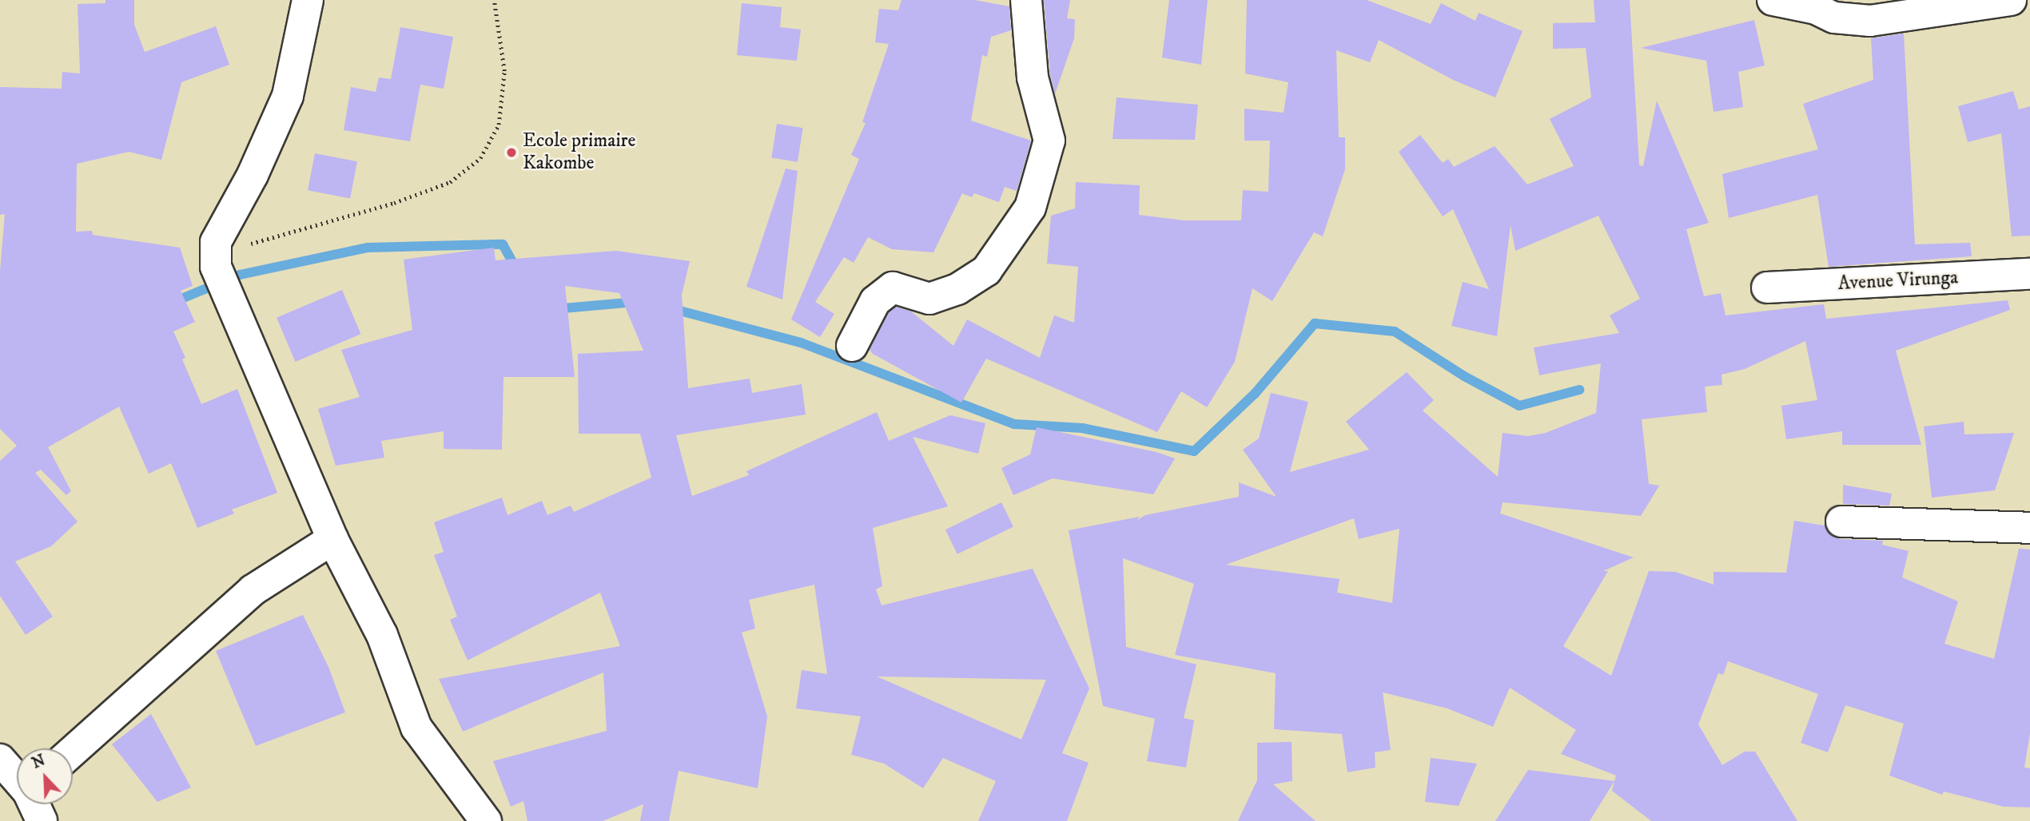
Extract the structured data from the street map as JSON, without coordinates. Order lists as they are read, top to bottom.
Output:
{
  "streets": {
    "street": ["Avenue Virunga"]
  },
  "places": ["Ecole primaire Kakombe"],
  "north": "top left"
}
